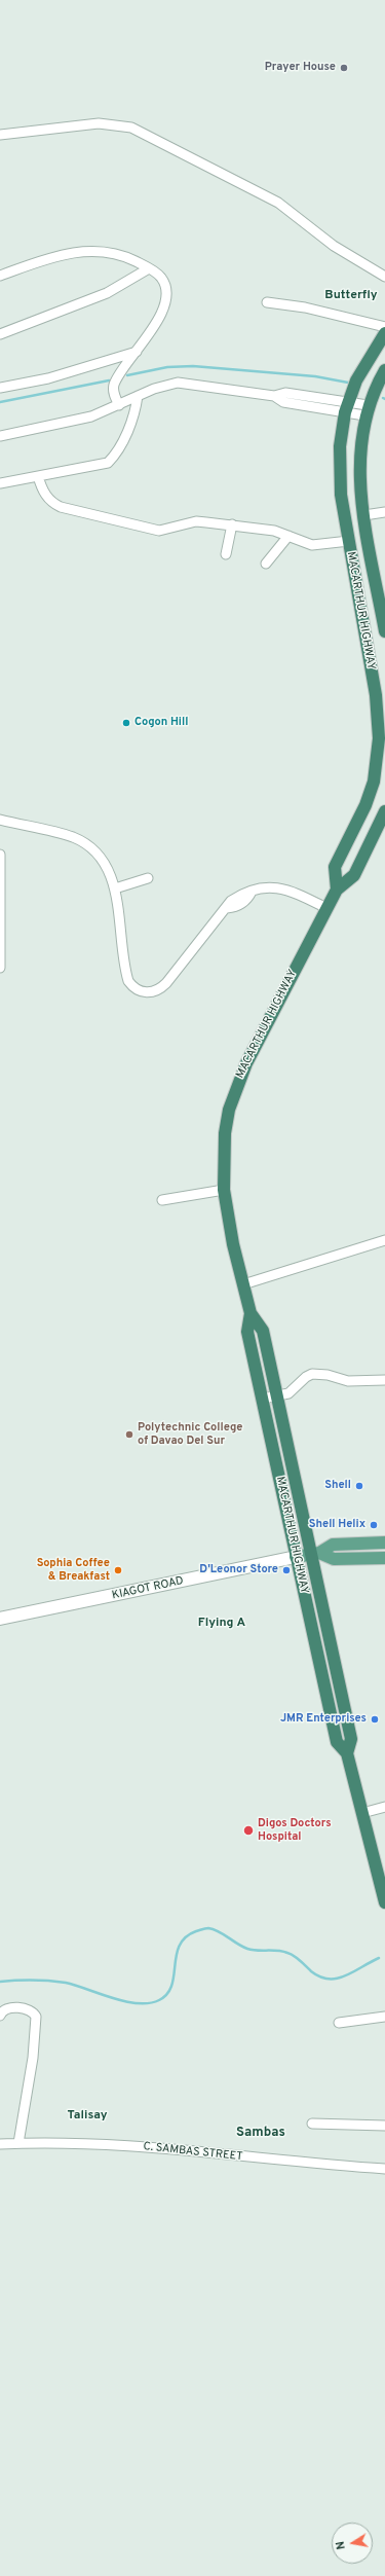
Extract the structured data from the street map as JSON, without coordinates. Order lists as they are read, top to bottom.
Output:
{
  "streets": {
    "highway": ["MACARTHUR HIGHWAY"],
    "street": ["KIAGOT ROAD", "C. SAMBAS STREET"]
  },
  "crossings": [
    ["MACARTHUR HIGHWAY", "KIAGOT ROAD"]
  ],
  "districts": [
    "Butterfly",
    "Flying A",
    "Talisay",
    "Sambas"
  ],
  "places": [
    "Prayer House",
    "Cogon Hill",
    "Polytechnic College of Davao Del Sur",
    "Shell",
    "Shell Helix",
    "Sophia Coffee & Breakfast",
    "D'Leonor Store",
    "JMR Enterprises",
    "Digos Doctors Hospital"
  ],
  "north": "left"
}
